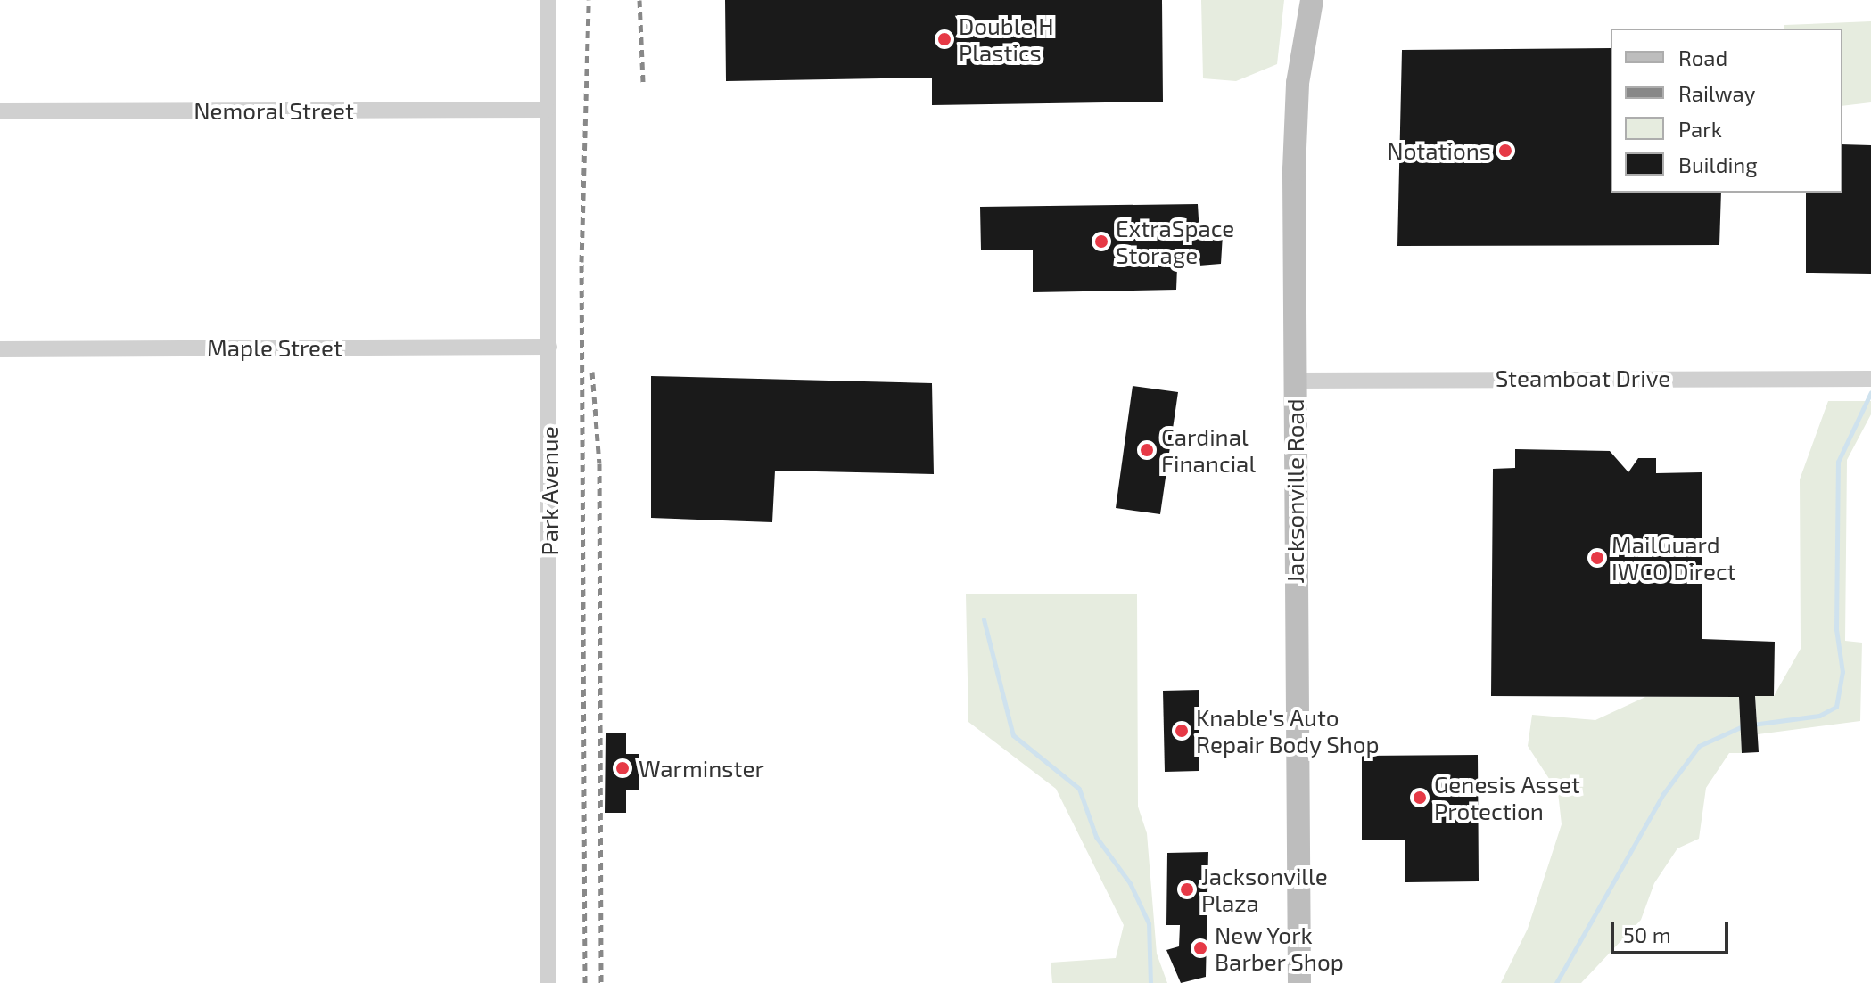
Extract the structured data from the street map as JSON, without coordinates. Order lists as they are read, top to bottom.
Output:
{
  "streets": {
    "main road": ["Jacksonville Road"],
    "street": [
      "Nemoral Street",
      "Maple Street",
      "Steamboat Drive",
      "Park Avenue"
    ]
  },
  "crossings": [
    ["Nemoral Street", "Park Avenue"],
    ["Maple Street", "Park Avenue"],
    ["Steamboat Drive", "Jacksonville Road"]
  ],
  "places": [
    "Double H Plastics",
    "Notations",
    "ExtraSpace Storage",
    "Cardinal Financial",
    "MailGuard IWCO Direct",
    "Knable's Auto Repair Body Shop",
    "Warminster",
    "Genesis Asset Protection",
    "Jacksonville Plaza",
    "New York Barber Shop"
  ],
  "legend": [
    "Road",
    "Railway",
    "Park",
    "Building"
  ],
  "scale_bar": "50 m"
}
